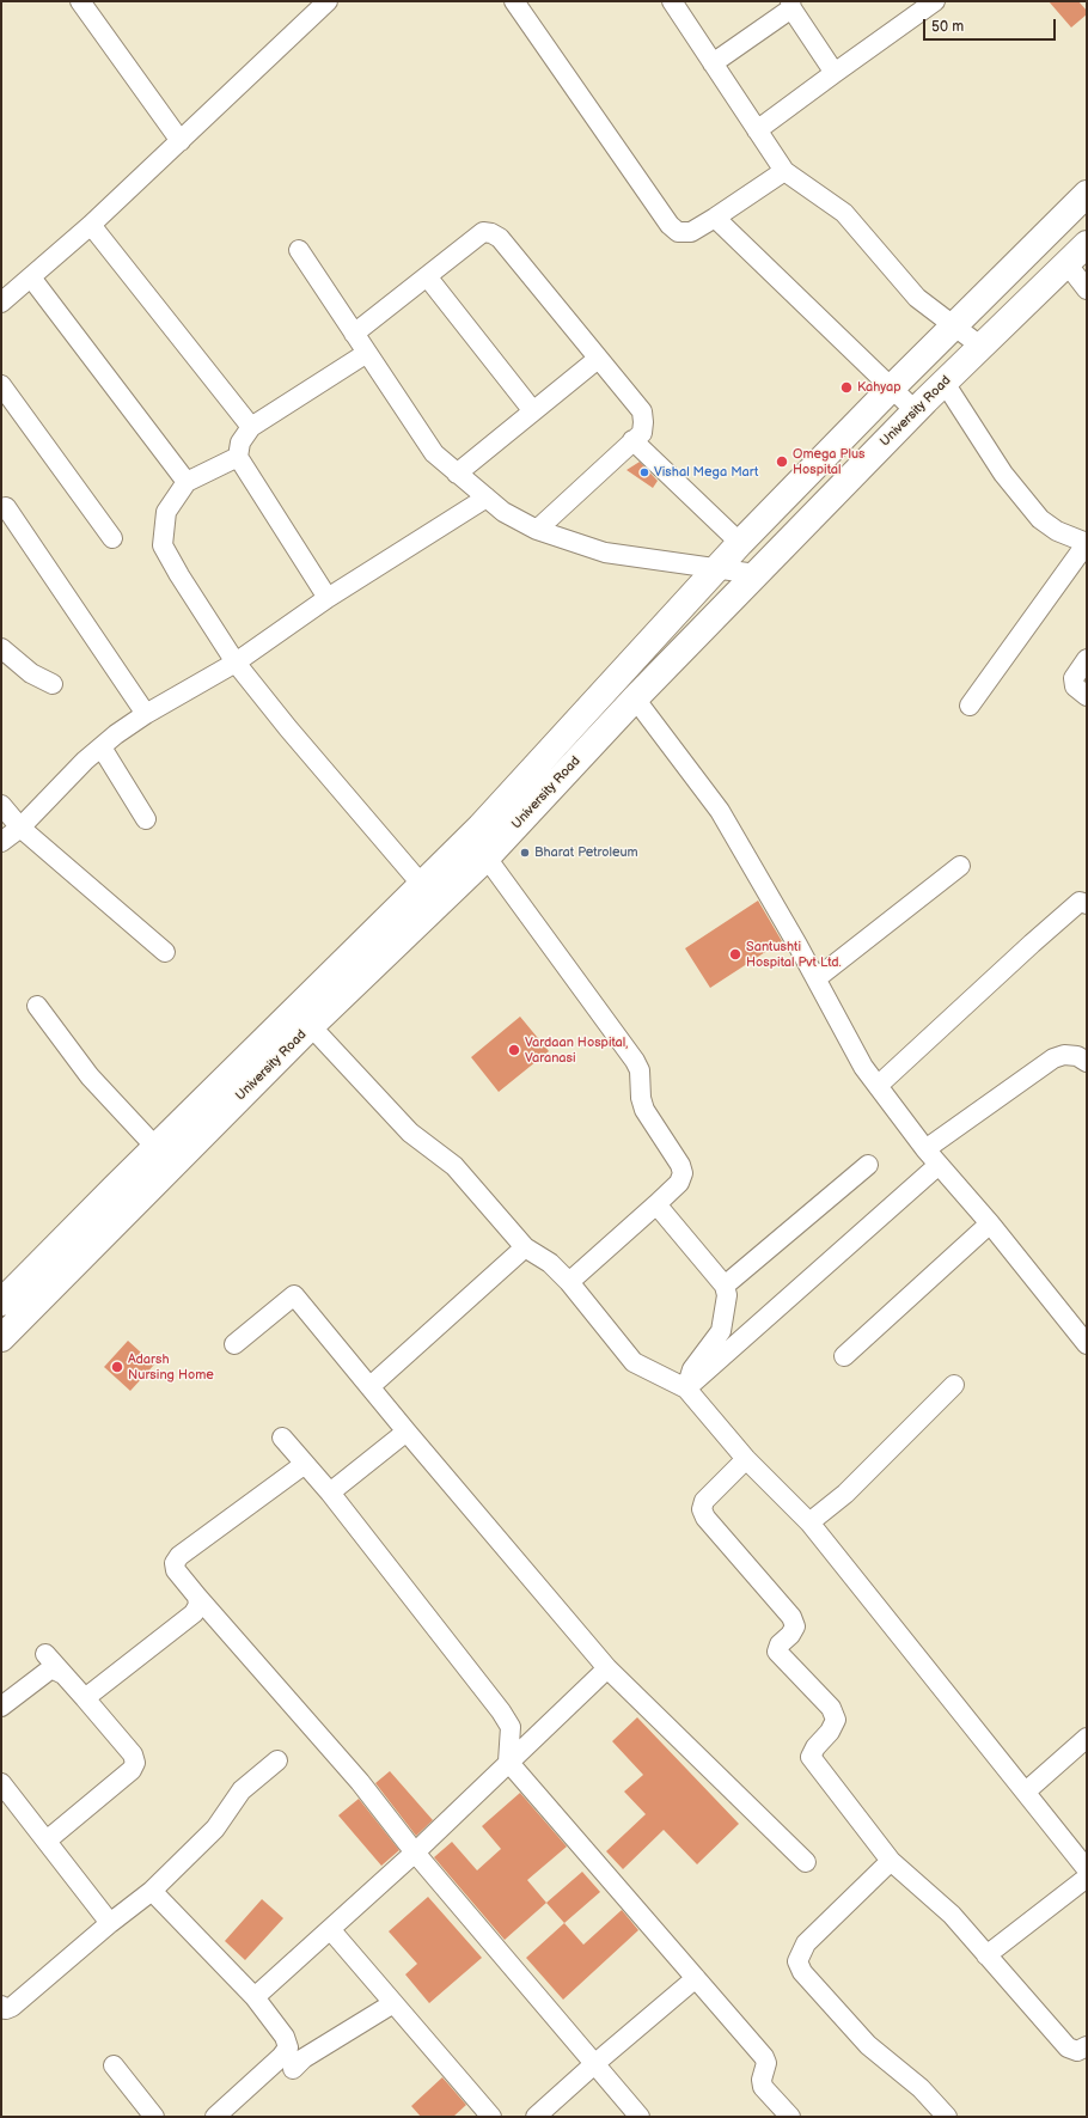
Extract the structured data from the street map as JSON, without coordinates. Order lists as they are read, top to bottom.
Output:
{
  "streets": {
    "main road": ["University Road"]
  },
  "places": [
    "Kahyap",
    "Omega Plus Hospital",
    "Vishal Mega Mart",
    "Bharat Petroleum",
    "Santushti Hospital Pvt Ltd.",
    "Vardaan Hospital, Varanasi",
    "Adarsh Nursing Home"
  ],
  "scale_bar": "50 m"
}
